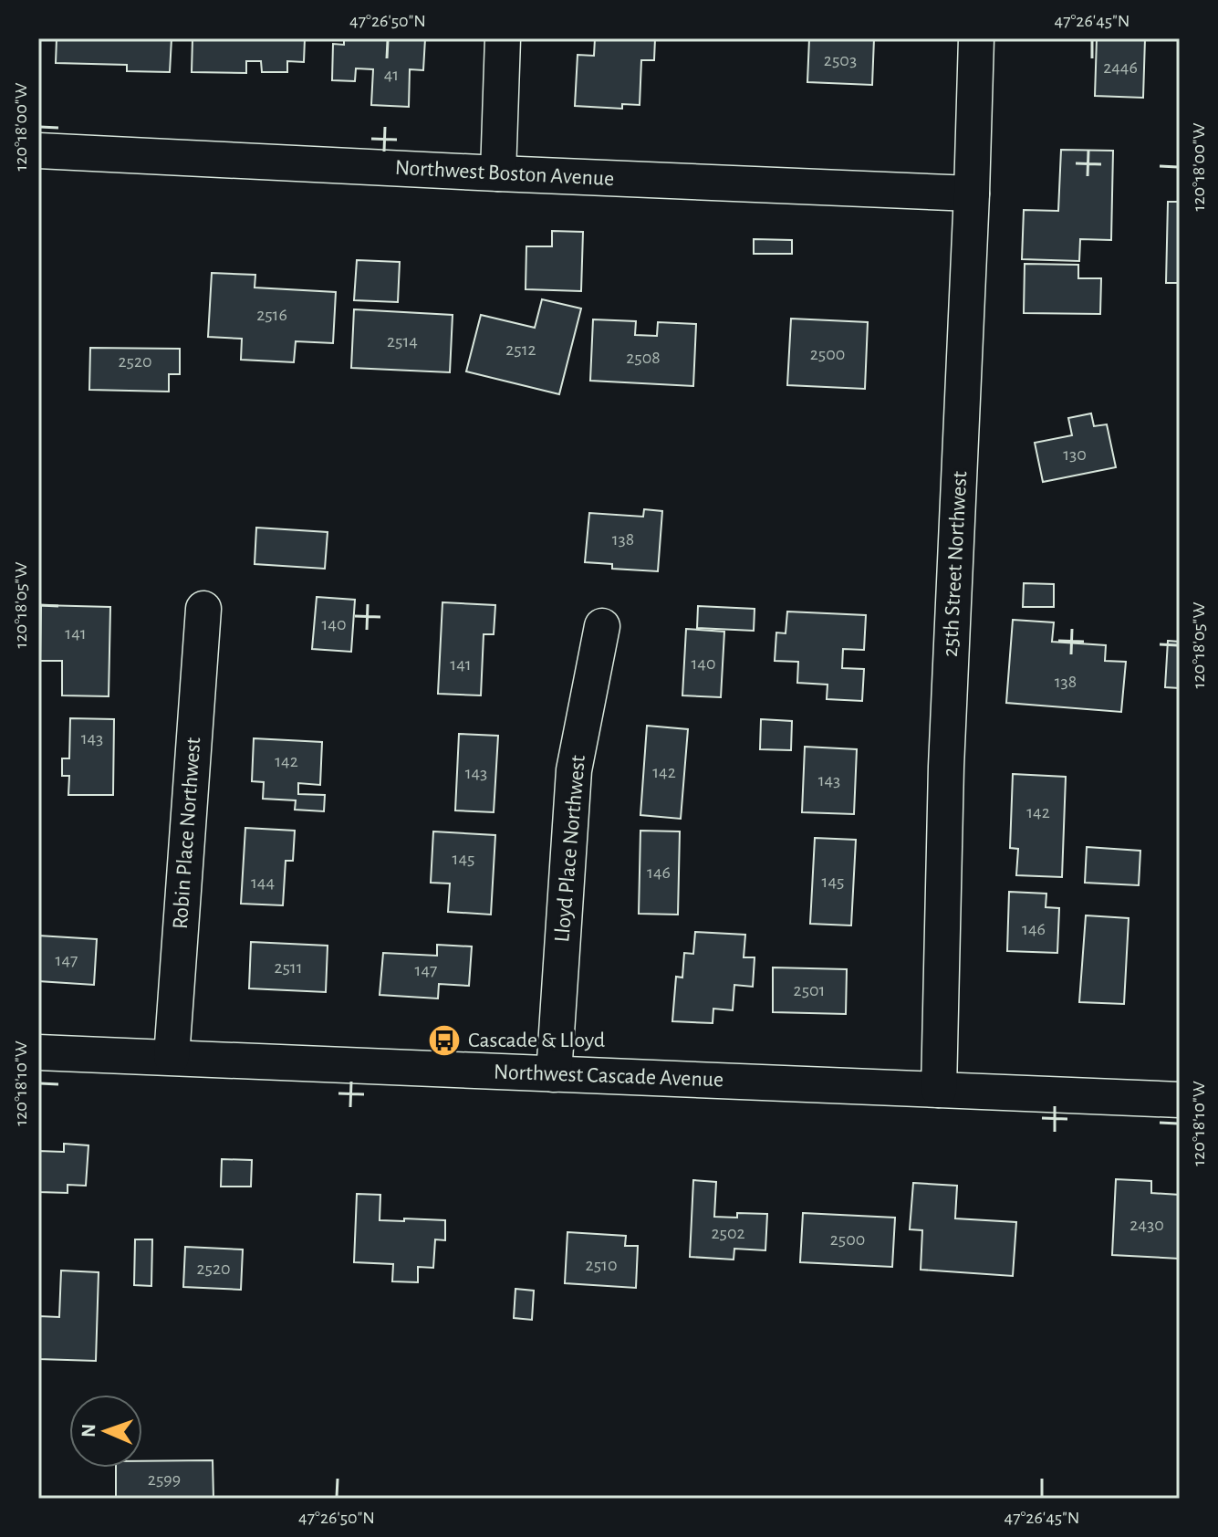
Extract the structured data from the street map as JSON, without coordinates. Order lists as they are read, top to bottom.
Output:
{
  "streets": {
    "street": [
      "Northwest Boston Avenue",
      "25th Street Northwest",
      "Robin Place Northwest",
      "Lloyd Place Northwest",
      "Northwest Cascade Avenue"
    ]
  },
  "crossings": [
    ["Northwest Boston Avenue", "25th Street Northwest"],
    ["25th Street Northwest", "Northwest Cascade Avenue"],
    ["Robin Place Northwest", "Northwest Cascade Avenue"],
    ["Lloyd Place Northwest", "Northwest Cascade Avenue"]
  ],
  "places": {
    "bus stop": ["Cascade & Lloyd"]
  },
  "house_numbers": [
    "2503",
    "2446",
    "41",
    "2516",
    "2514",
    "2512",
    "2500",
    "2508",
    "2520",
    "130",
    "138",
    "140",
    "141",
    "140",
    "141",
    "138",
    "143",
    "142",
    "142",
    "143",
    "143",
    "142",
    "145",
    "146",
    "145",
    "144",
    "146",
    "147",
    "2511",
    "147",
    "2501",
    "2430",
    "2502",
    "2500",
    "2510",
    "2520",
    "2599"
  ],
  "north": "left",
  "coordinates": [
    "47°26'50\"N",
    "47°26'45\"N",
    "120°18'00\"W",
    "120°18'05\"W",
    "120°18'10\"W"
  ]
}
